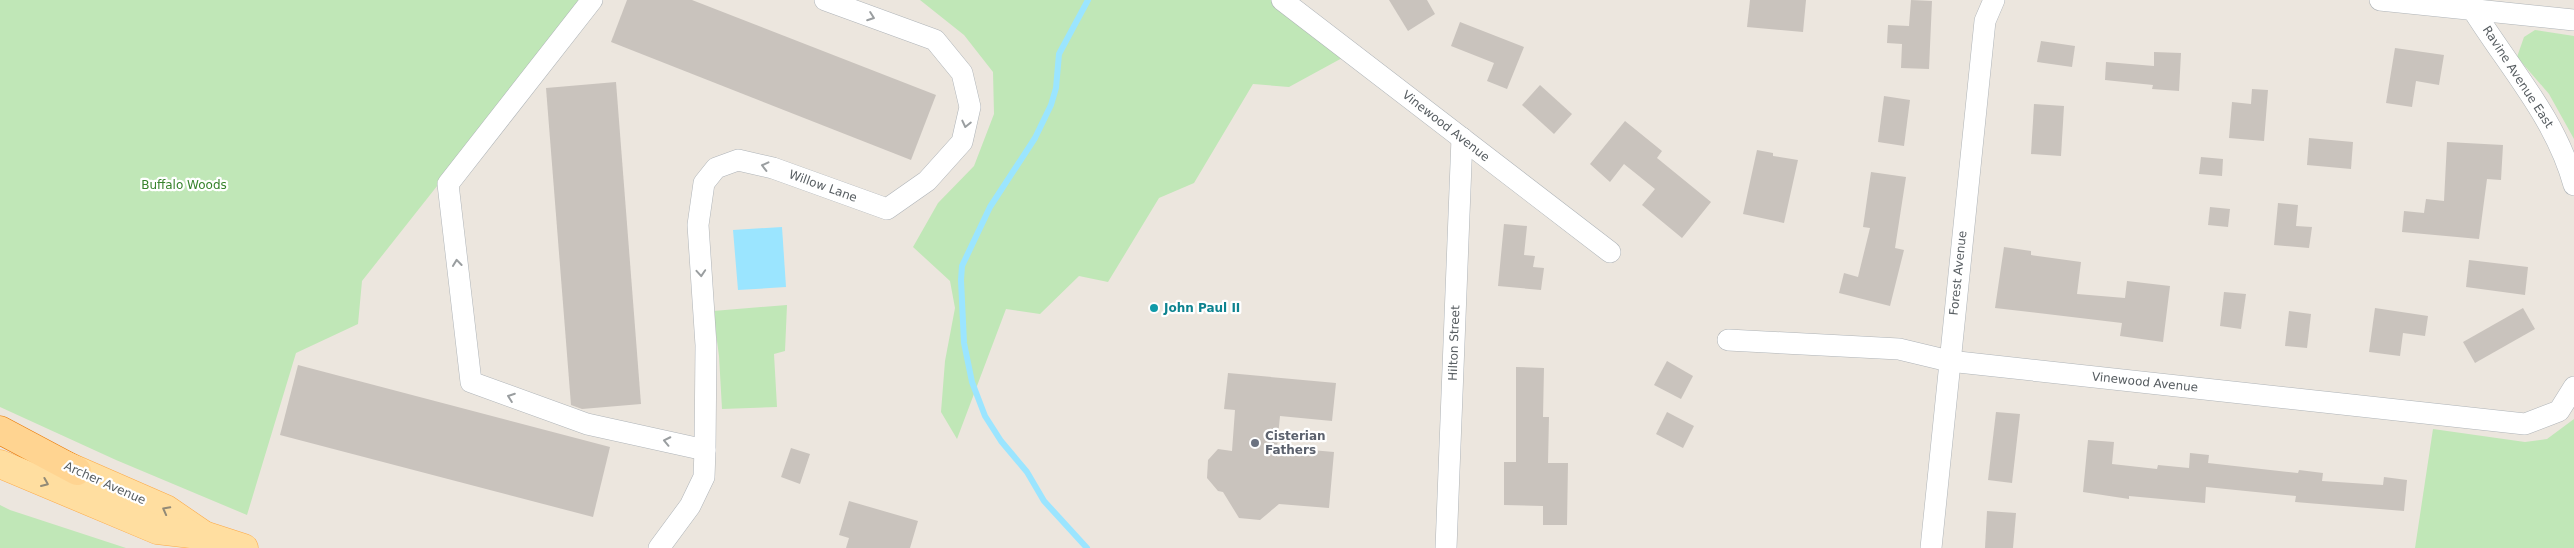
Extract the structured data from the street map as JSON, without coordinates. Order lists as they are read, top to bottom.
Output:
{
  "streets": {
    "main road": ["Archer Avenue"],
    "street": [
      "Ravine Avenue East",
      "Vinewood Avenue",
      "Willow Lane",
      "Forest Avenue",
      "Hilton Street"
    ]
  },
  "crossings": [
    ["Vinewood Avenue", "Forest Avenue"],
    ["Vinewood Avenue", "Hilton Street"]
  ],
  "parks": ["Buffalo Woods"],
  "places": ["John Paul II", "Cisterian Fathers"]
}
